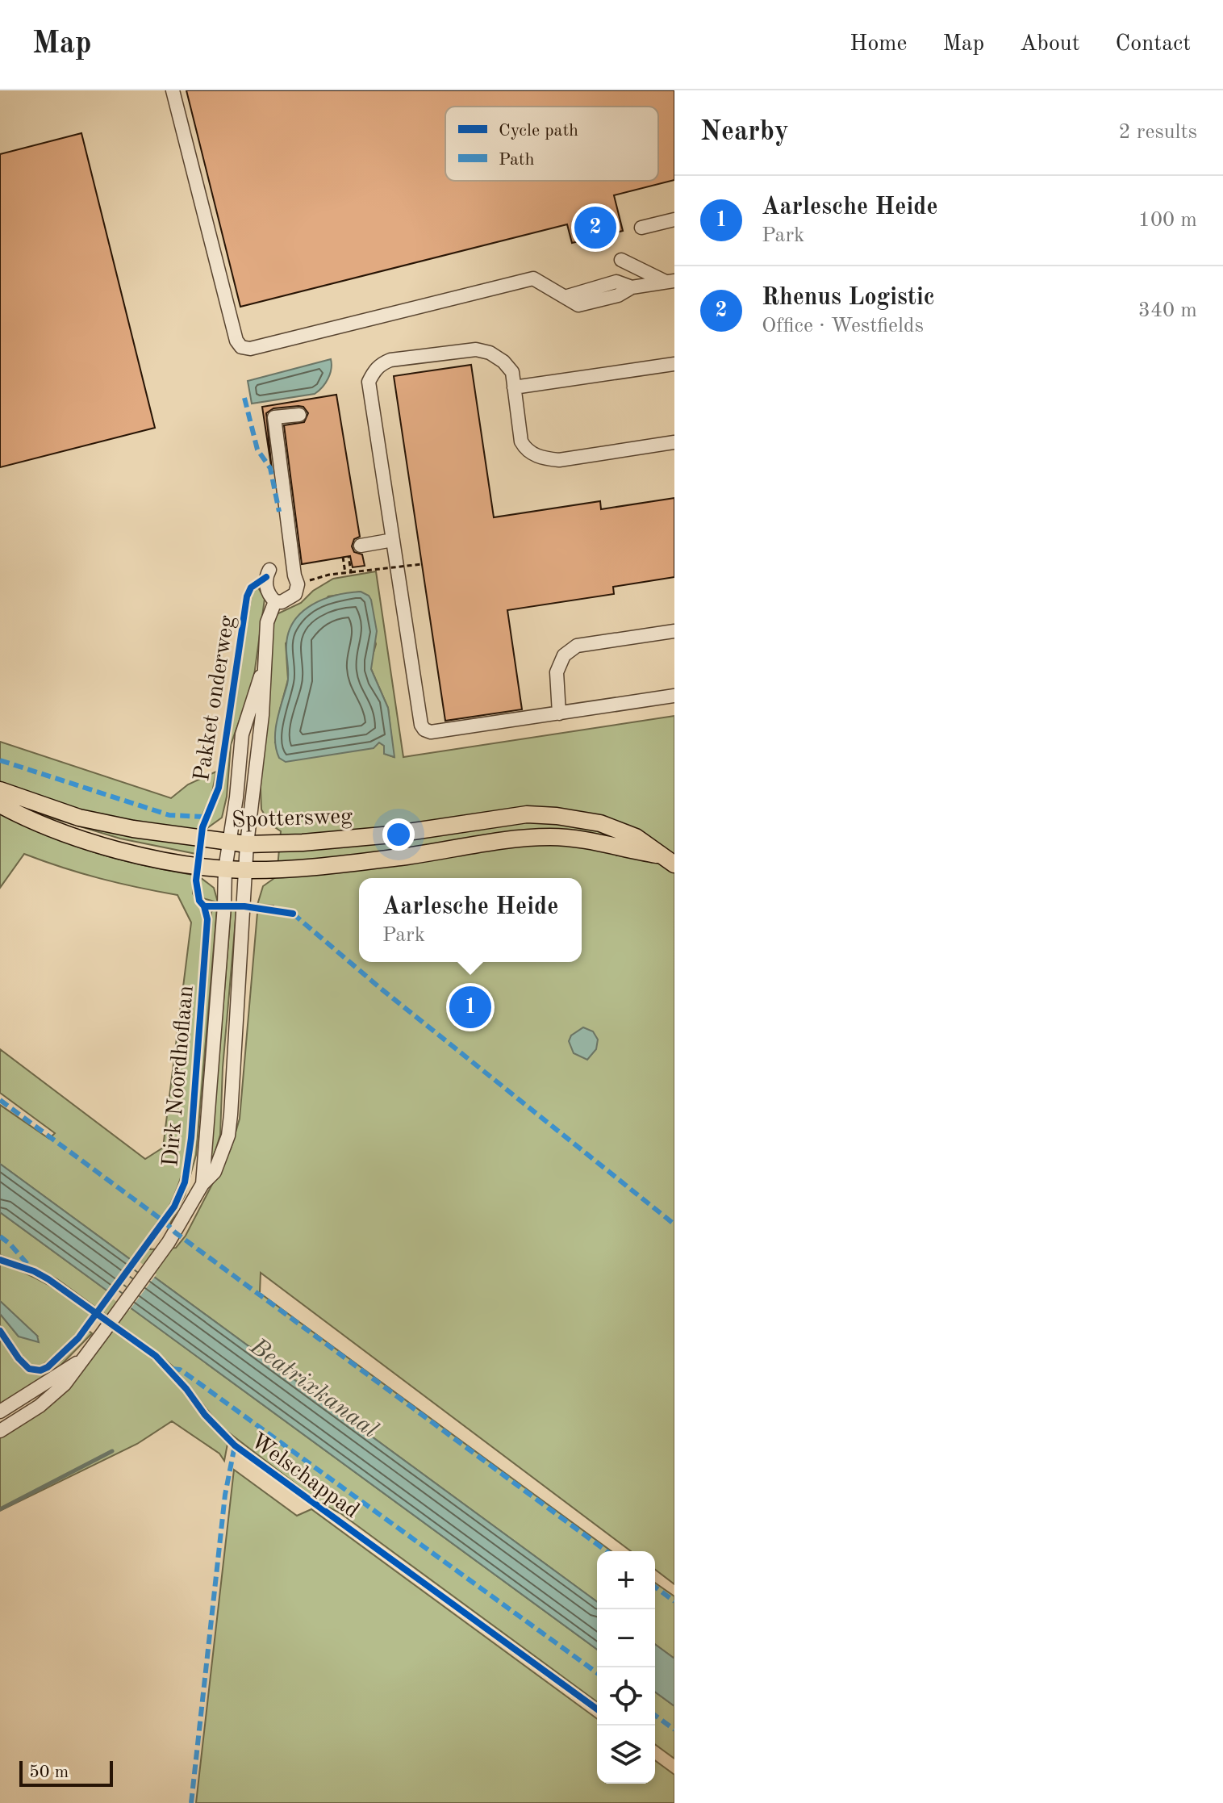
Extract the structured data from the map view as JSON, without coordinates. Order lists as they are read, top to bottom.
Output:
{
  "streets": {
    "main road": ["Spottersweg"],
    "street": ["Pakket onderweg", "Dirk Noordhoflaan"],
    "cycle path": ["Welschappad"]
  },
  "crossings": [
    ["Pakket onderweg", "Spottersweg"],
    ["Pakket onderweg", "Dirk Noordhoflaan"],
    ["Spottersweg", "Dirk Noordhoflaan"]
  ],
  "water": ["Beatrixkanaal"],
  "legend": ["Cycle path", "Path"],
  "scale_bar": "50 m",
  "page": {
    "header": "Map",
    "nav": [
      "Home",
      "Map",
      "About",
      "Contact"
    ],
    "heading": ["Nearby", "2 results"],
    "list": [
      {
        "mark": "1",
        "name": "Aarlesche Heide",
        "note": "Park",
        "value": "100 m"
      },
      {
        "mark": "2",
        "name": "Rhenus Logistic",
        "note": "Office · Westfields",
        "value": "340 m"
      }
    ],
    "pins": ["2", "1"],
    "popup": ["Aarlesche Heide", "Park"],
    "map_buttons": ["+", "−"],
    "scale": "50 m"
  }
}
